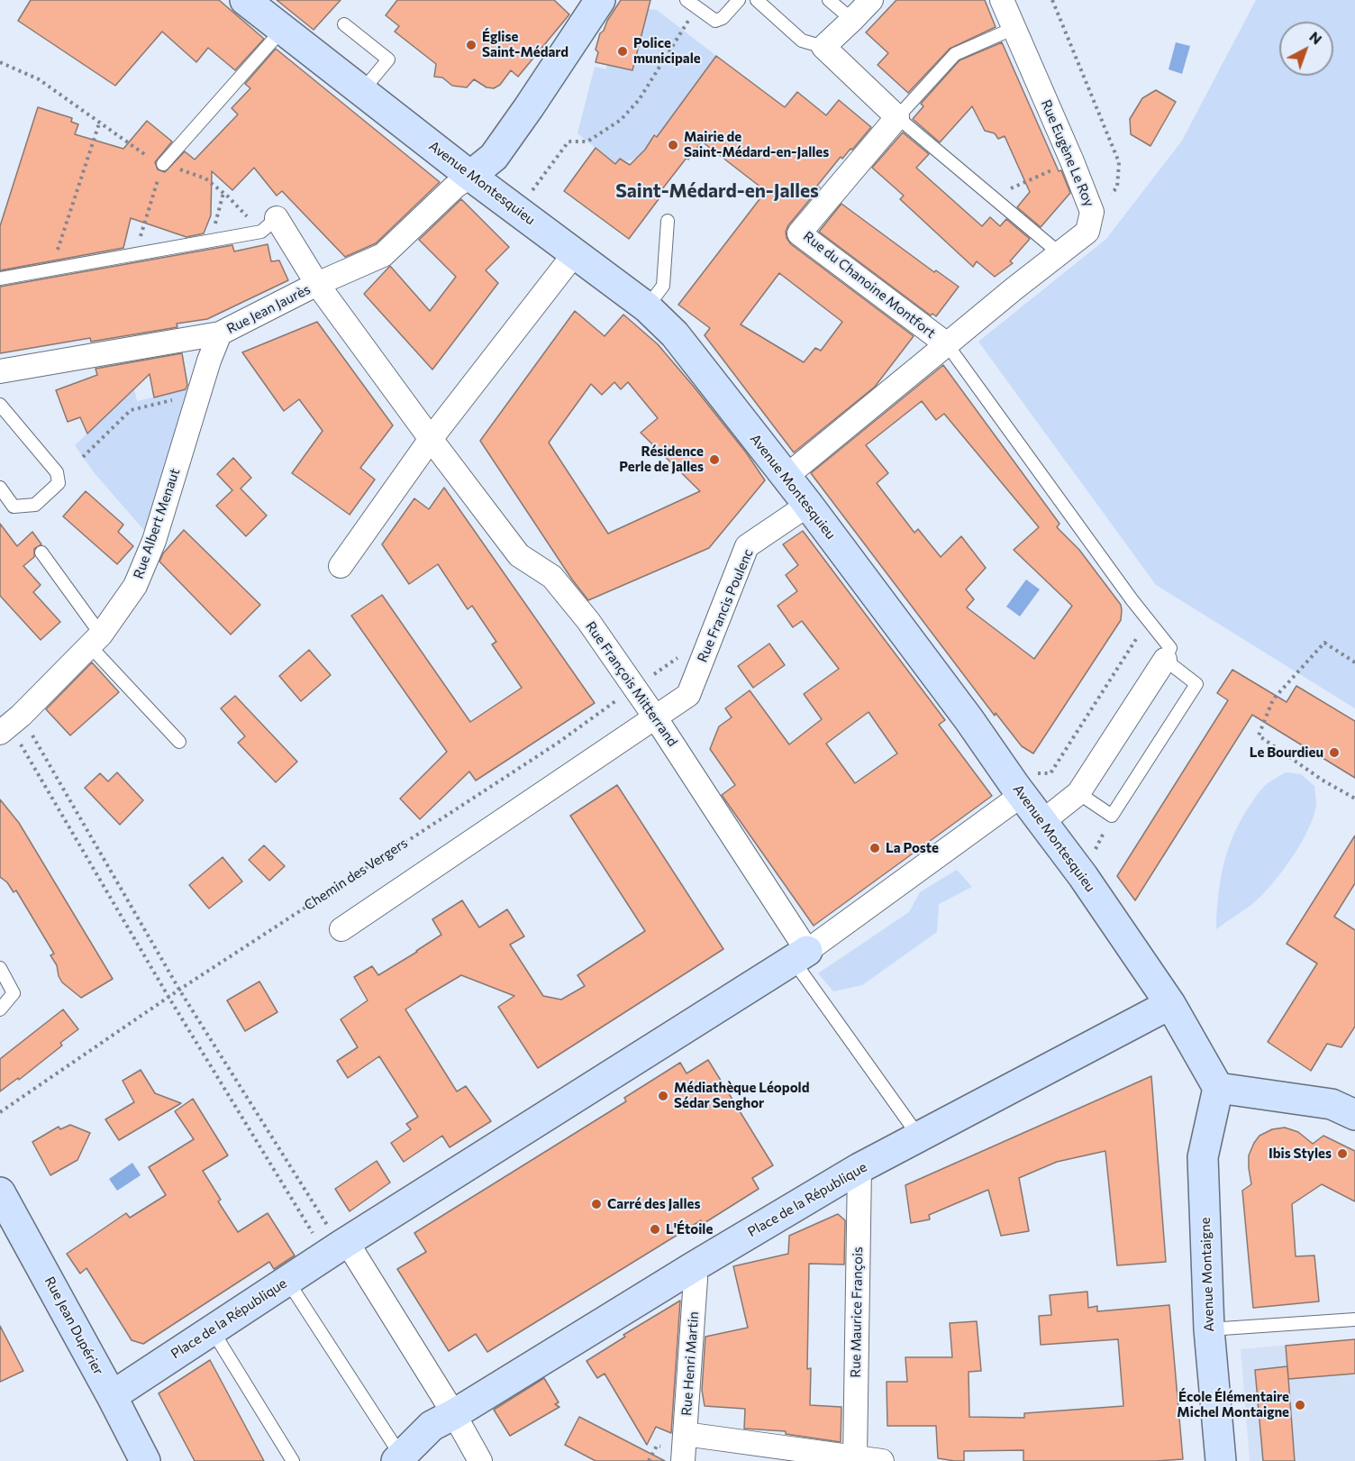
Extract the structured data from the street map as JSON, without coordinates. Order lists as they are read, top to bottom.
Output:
{
  "streets": {
    "street": [
      "Rue Eugène Le Roy",
      "Avenue Montesquieu",
      "Rue du Chanoine Montfort",
      "Rue Jean Jaurès",
      "Rue Albert Menaut",
      "Rue Francis Poulenc",
      "Rue François Mitterrand",
      "Place de la République",
      "Avenue Montaigne",
      "Rue Maurice François",
      "Rue Jean Dupérier",
      "Rue Henri Martin"
    ],
    "path": ["Chemin des Vergers"]
  },
  "crossings": [
    ["Rue Eugène Le Roy", "Rue du Chanoine Montfort"],
    ["Avenue Montesquieu", "Rue du Chanoine Montfort"],
    ["Avenue Montesquieu", "Rue Jean Jaurès"],
    ["Avenue Montesquieu", "Rue Francis Poulenc"],
    ["Avenue Montesquieu", "Place de la République"],
    ["Avenue Montesquieu", "Avenue Montaigne"],
    ["Rue Jean Jaurès", "Rue Albert Menaut"],
    ["Rue Jean Jaurès", "Rue François Mitterrand"],
    ["Rue Francis Poulenc", "Rue François Mitterrand"],
    ["Rue François Mitterrand", "Chemin des Vergers"],
    ["Rue François Mitterrand", "Place de la République"],
    ["Place de la République", "Rue Maurice François"],
    ["Place de la République", "Rue Jean Dupérier"],
    ["Place de la République", "Rue Henri Martin"]
  ],
  "districts": ["Saint-Médard-en-Jalles"],
  "places": [
    "Église Saint-Médard",
    "Police municipale",
    "Mairie de Saint-Médard-en-Jalles",
    "Résidence Perle de Jalles",
    "Le Bourdieu",
    "La Poste",
    "Médiathèque Léopold Sédar Senghor",
    "Ibis Styles",
    "Carré des Jalles",
    "L'Étoile",
    "École Élémentaire Michel Montaigne"
  ],
  "north": "top right"
}
